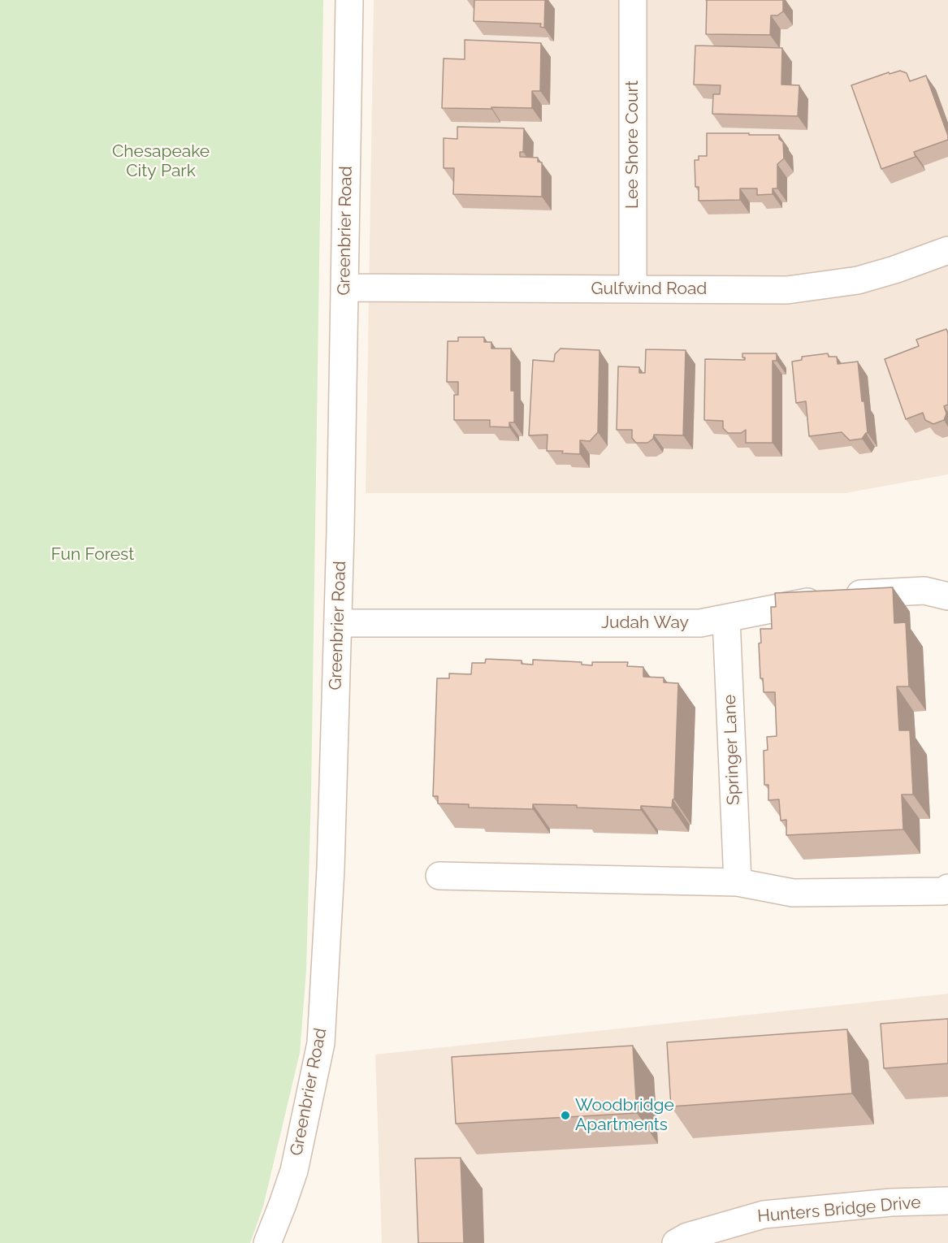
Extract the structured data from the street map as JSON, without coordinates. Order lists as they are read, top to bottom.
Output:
{
  "streets": {
    "street": [
      "Lee Shore Court",
      "Greenbrier Road",
      "Gulfwind Road",
      "Judah Way",
      "Springer Lane",
      "Hunters Bridge Drive"
    ]
  },
  "crossings": [
    ["Lee Shore Court", "Gulfwind Road"],
    ["Greenbrier Road", "Gulfwind Road"],
    ["Greenbrier Road", "Judah Way"],
    ["Judah Way", "Springer Lane"]
  ],
  "parks": ["Chesapeake City Park", "Fun Forest"],
  "places": ["Woodbridge Apartments"]
}
